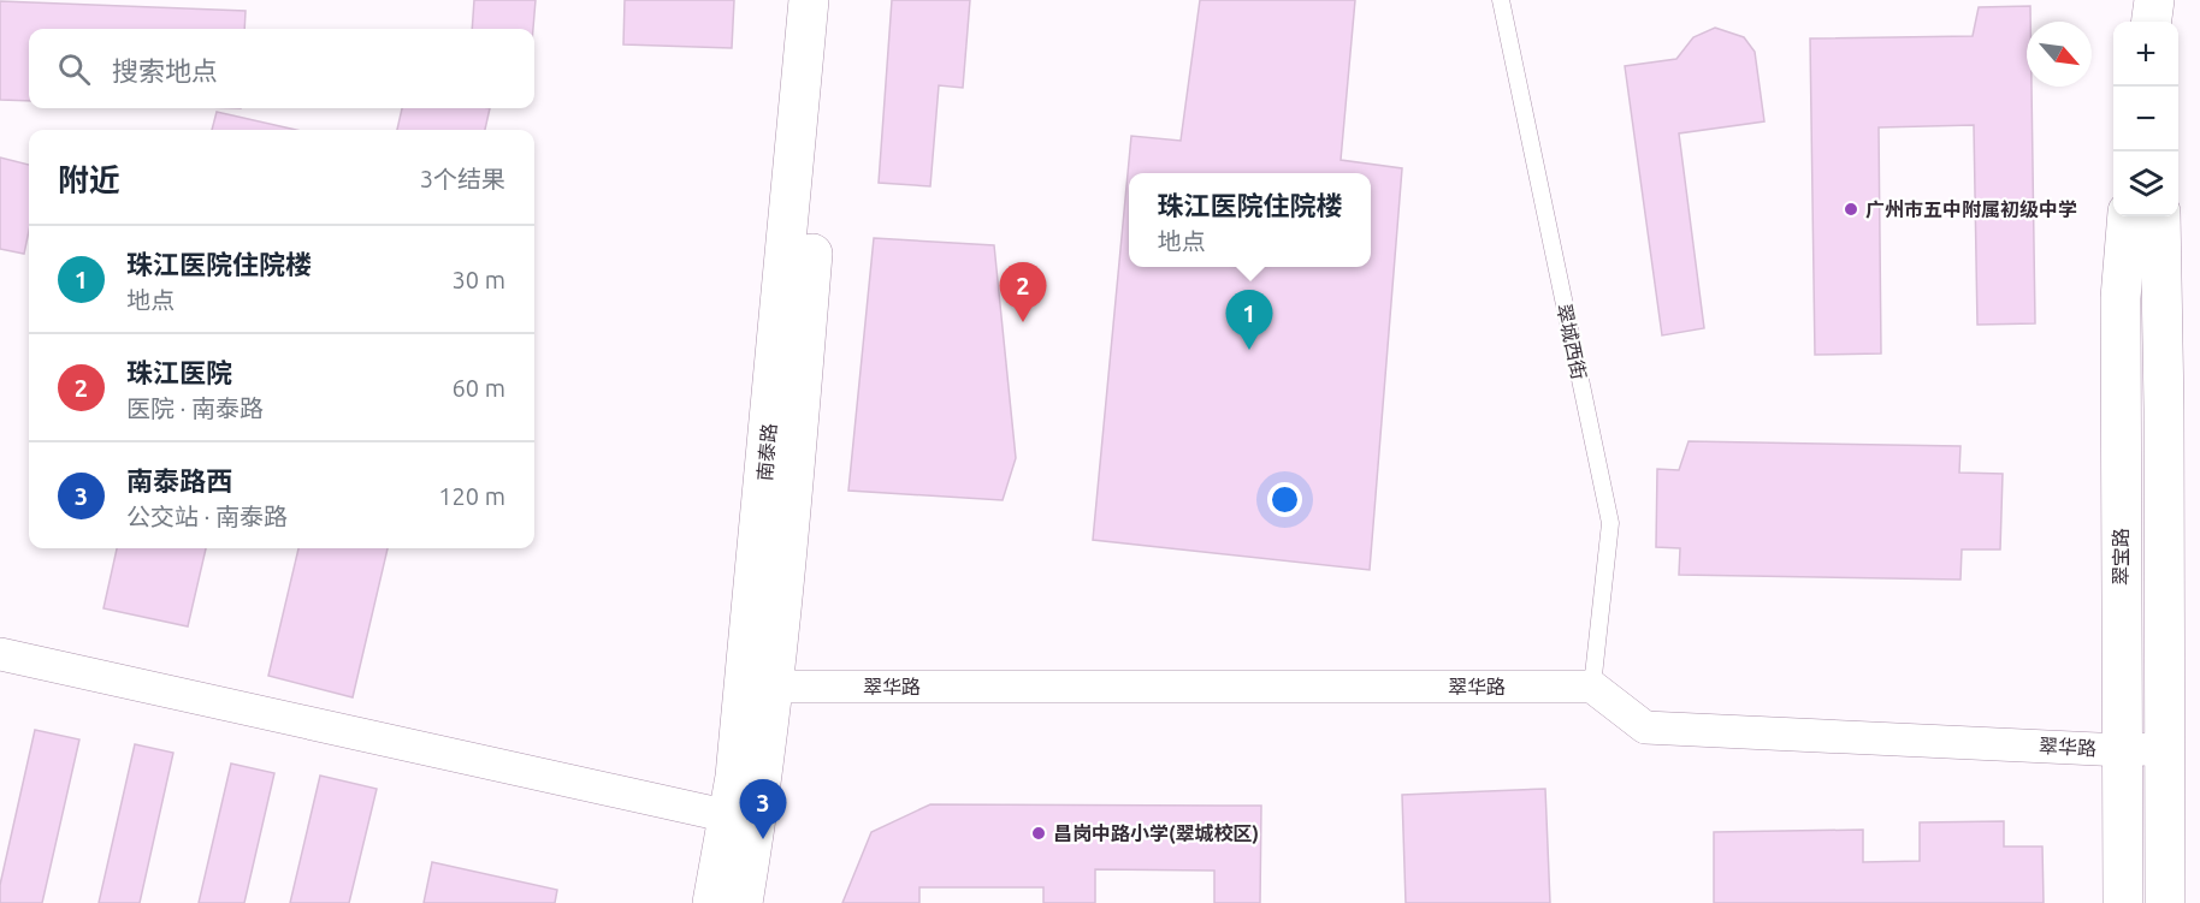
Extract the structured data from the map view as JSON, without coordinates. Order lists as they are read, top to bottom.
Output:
{
  "streets": {
    "main road": ["南泰路", "翠宝路"],
    "street": ["翠华路"],
    "lane": ["翠城西街"]
  },
  "crossings": [
    ["翠城西街", "翠华路"],
    ["南泰路", "翠华路"],
    ["翠宝路", "翠华路"]
  ],
  "places": ["广州市五中附属初级中学", "昌岗中路小学(翠城校区)"],
  "north": "bottom right",
  "page": {
    "map_buttons": ["+", "−"],
    "search": "搜索地点",
    "heading": ["附近", "3个结果"],
    "popup": ["珠江医院住院楼", "地点"],
    "list": [
      {
        "mark": "1",
        "name": "珠江医院住院楼",
        "note": "地点",
        "value": "30 m"
      },
      {
        "mark": "2",
        "name": "珠江医院",
        "note": "医院 · 南泰路",
        "value": "60 m"
      },
      {
        "mark": "3",
        "name": "南泰路西",
        "note": "公交站 · 南泰路",
        "value": "120 m"
      }
    ],
    "pins": ["2", "1", "3"]
  }
}
